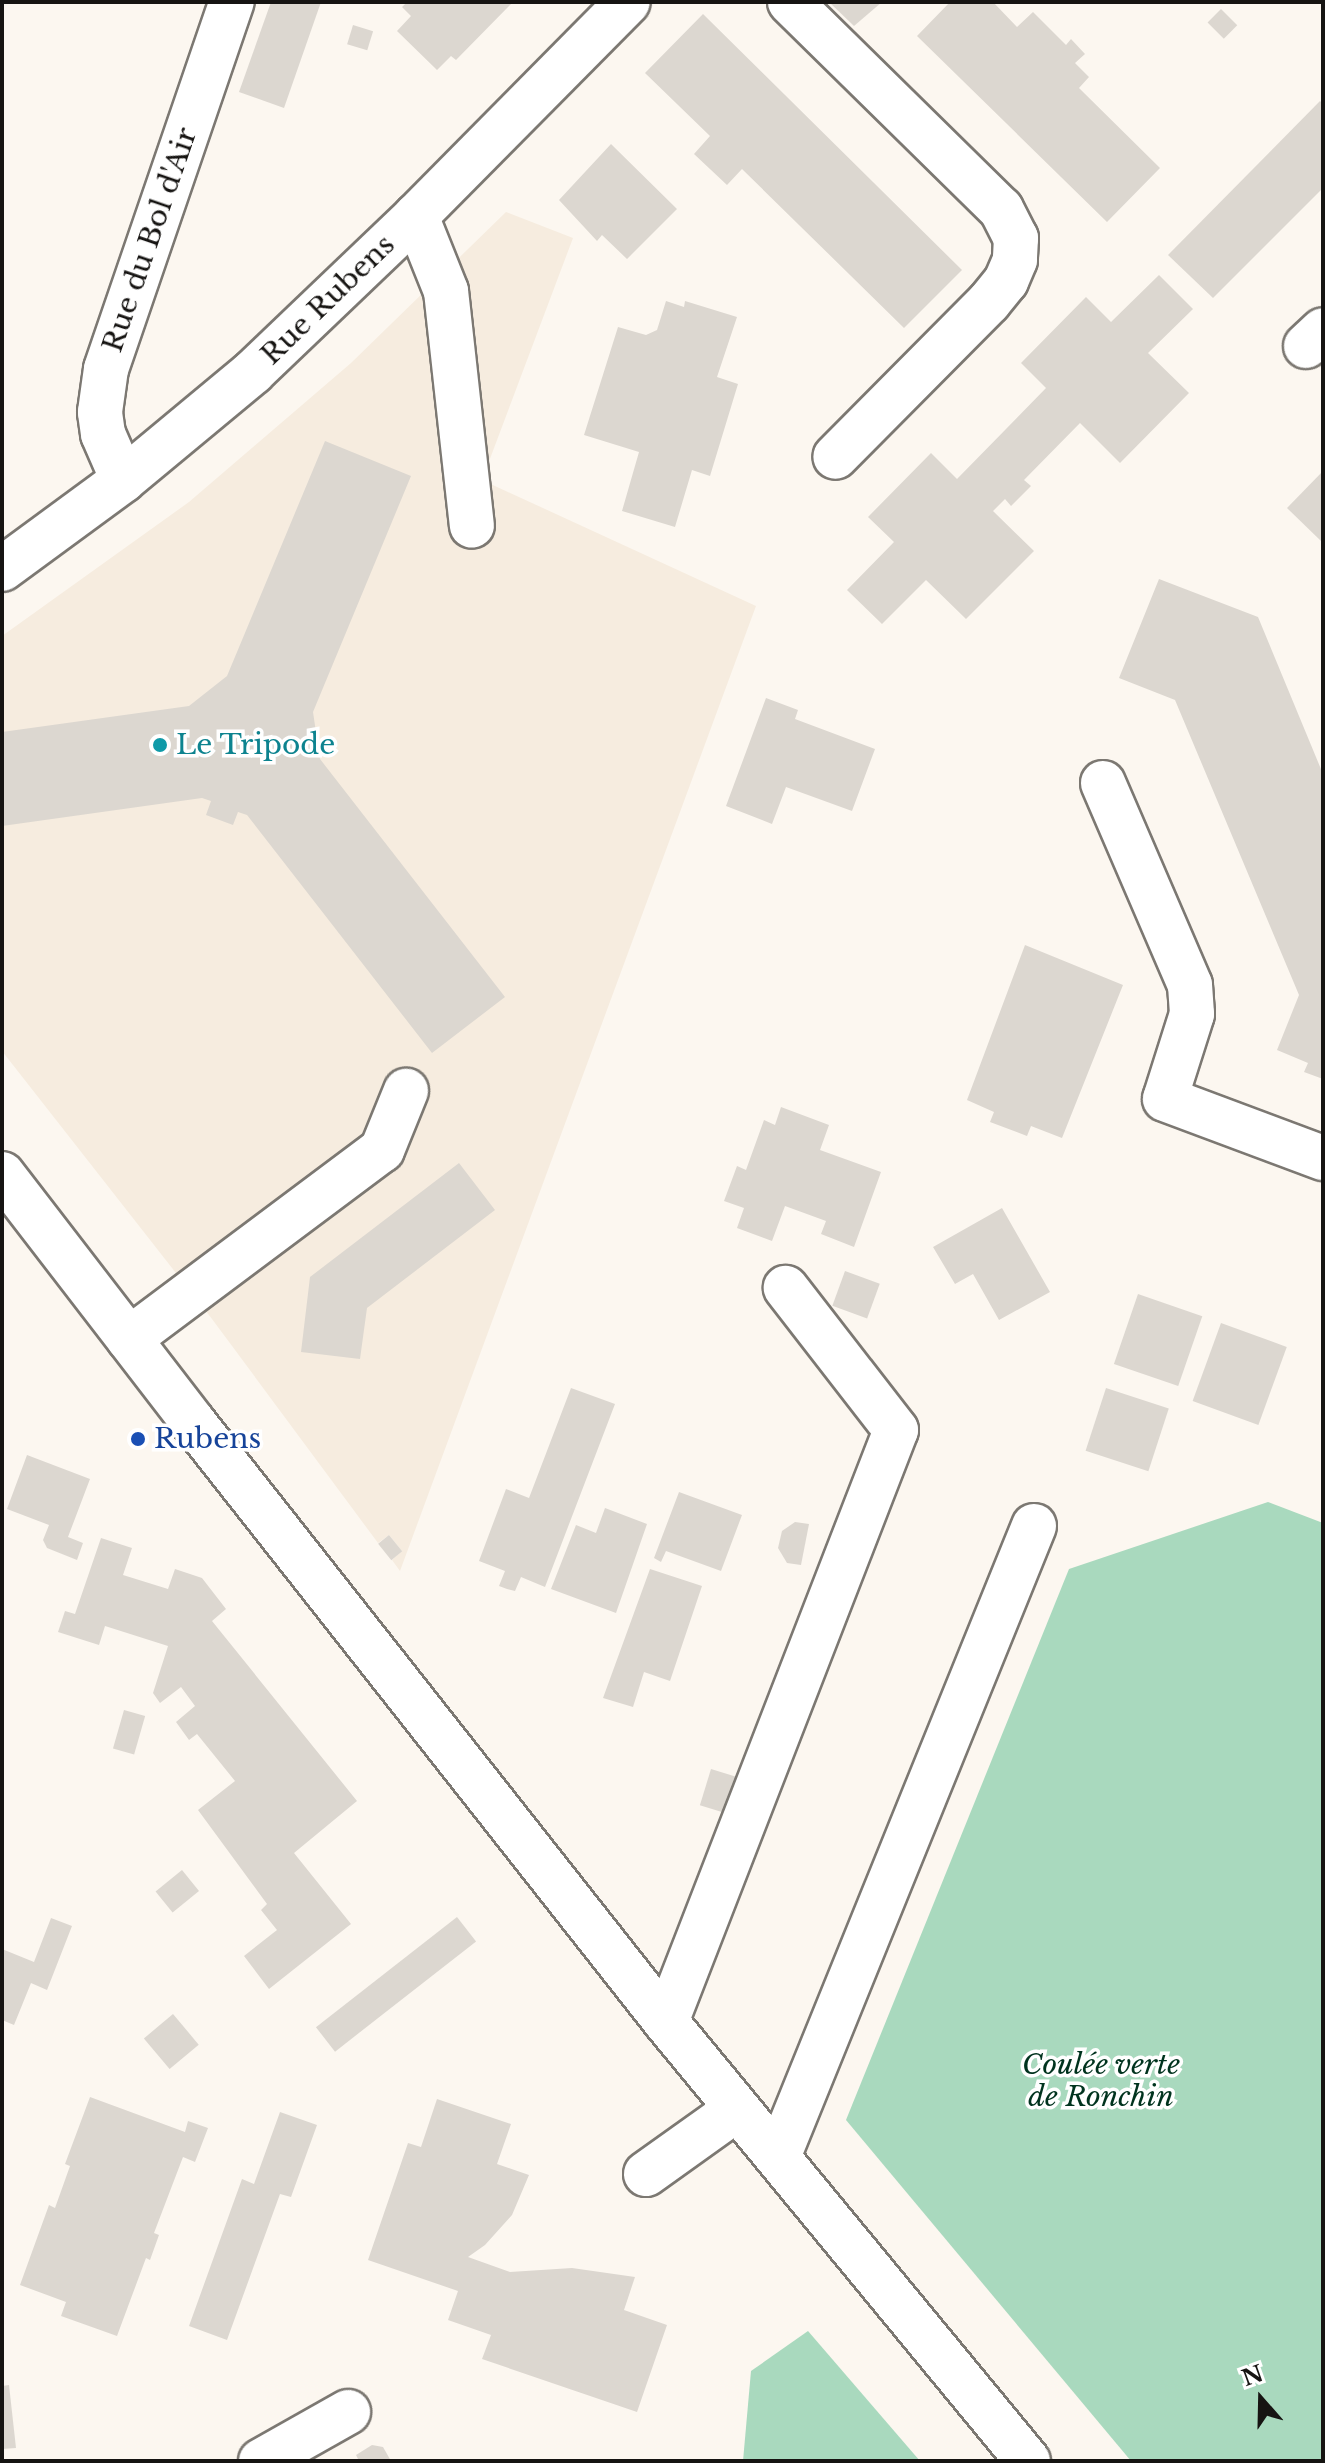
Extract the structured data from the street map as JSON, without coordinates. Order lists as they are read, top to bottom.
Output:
{
  "streets": {
    "street": ["Rue du Bol d'Air", "Rue Rubens"]
  },
  "crossings": [
    ["Rue du Bol d'Air", "Rue Rubens"]
  ],
  "parks": ["Coulée verte de Ronchin"],
  "places": ["Le Tripode", "Rubens"],
  "north": "top"
}
